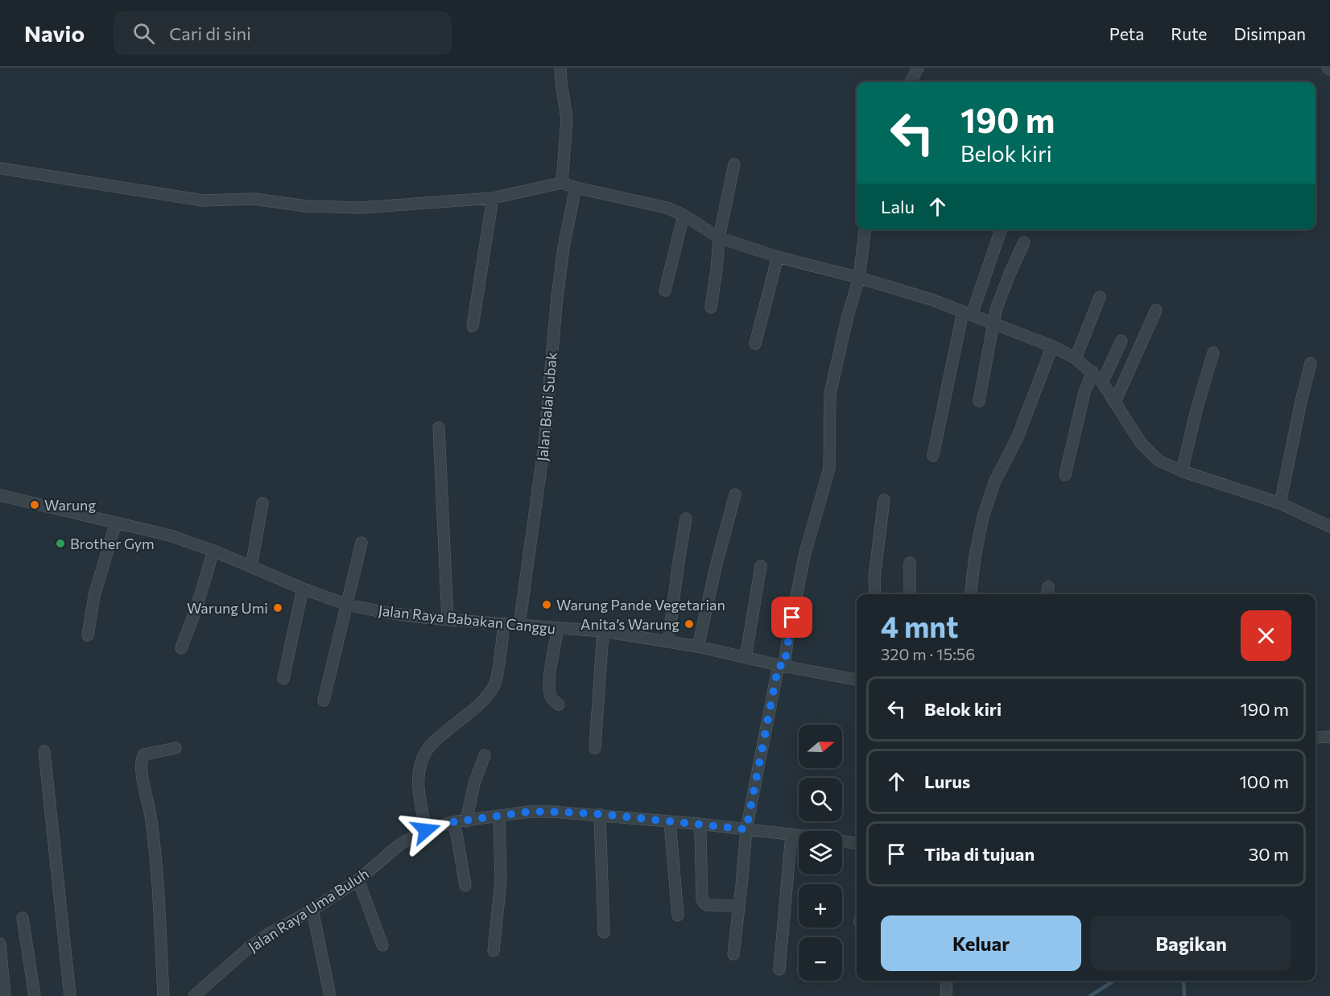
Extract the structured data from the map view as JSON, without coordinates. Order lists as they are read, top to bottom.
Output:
{
  "streets": {
    "street": ["Jalan Balai Subak", "Jalan Raya Babakan Canggu", "Jalan Raya Uma Buluh"]
  },
  "crossings": [
    ["Jalan Balai Subak", "Jalan Raya Babakan Canggu"]
  ],
  "places": [
    "Warung",
    "Brother Gym",
    "Warung Pande Vegetarian",
    "Warung Umi",
    "Anita’s Warung"
  ],
  "north": "right",
  "page": {
    "header": "Navio",
    "search": "Cari di sini",
    "nav": ["Peta", "Rute", "Disimpan"],
    "turn": ["190 m", "Belok kiri"],
    "then": "Lalu",
    "heading": ["4 mnt", "320 m · 15:56"],
    "list": [
      {
        "name": "Belok kiri",
        "value": "190 m"
      },
      {
        "name": "Lurus",
        "value": "100 m"
      },
      {
        "name": "Tiba di tujuan",
        "value": "30 m"
      }
    ],
    "map_buttons": ["+", "−"],
    "buttons": ["Keluar", "Bagikan"]
  }
}
